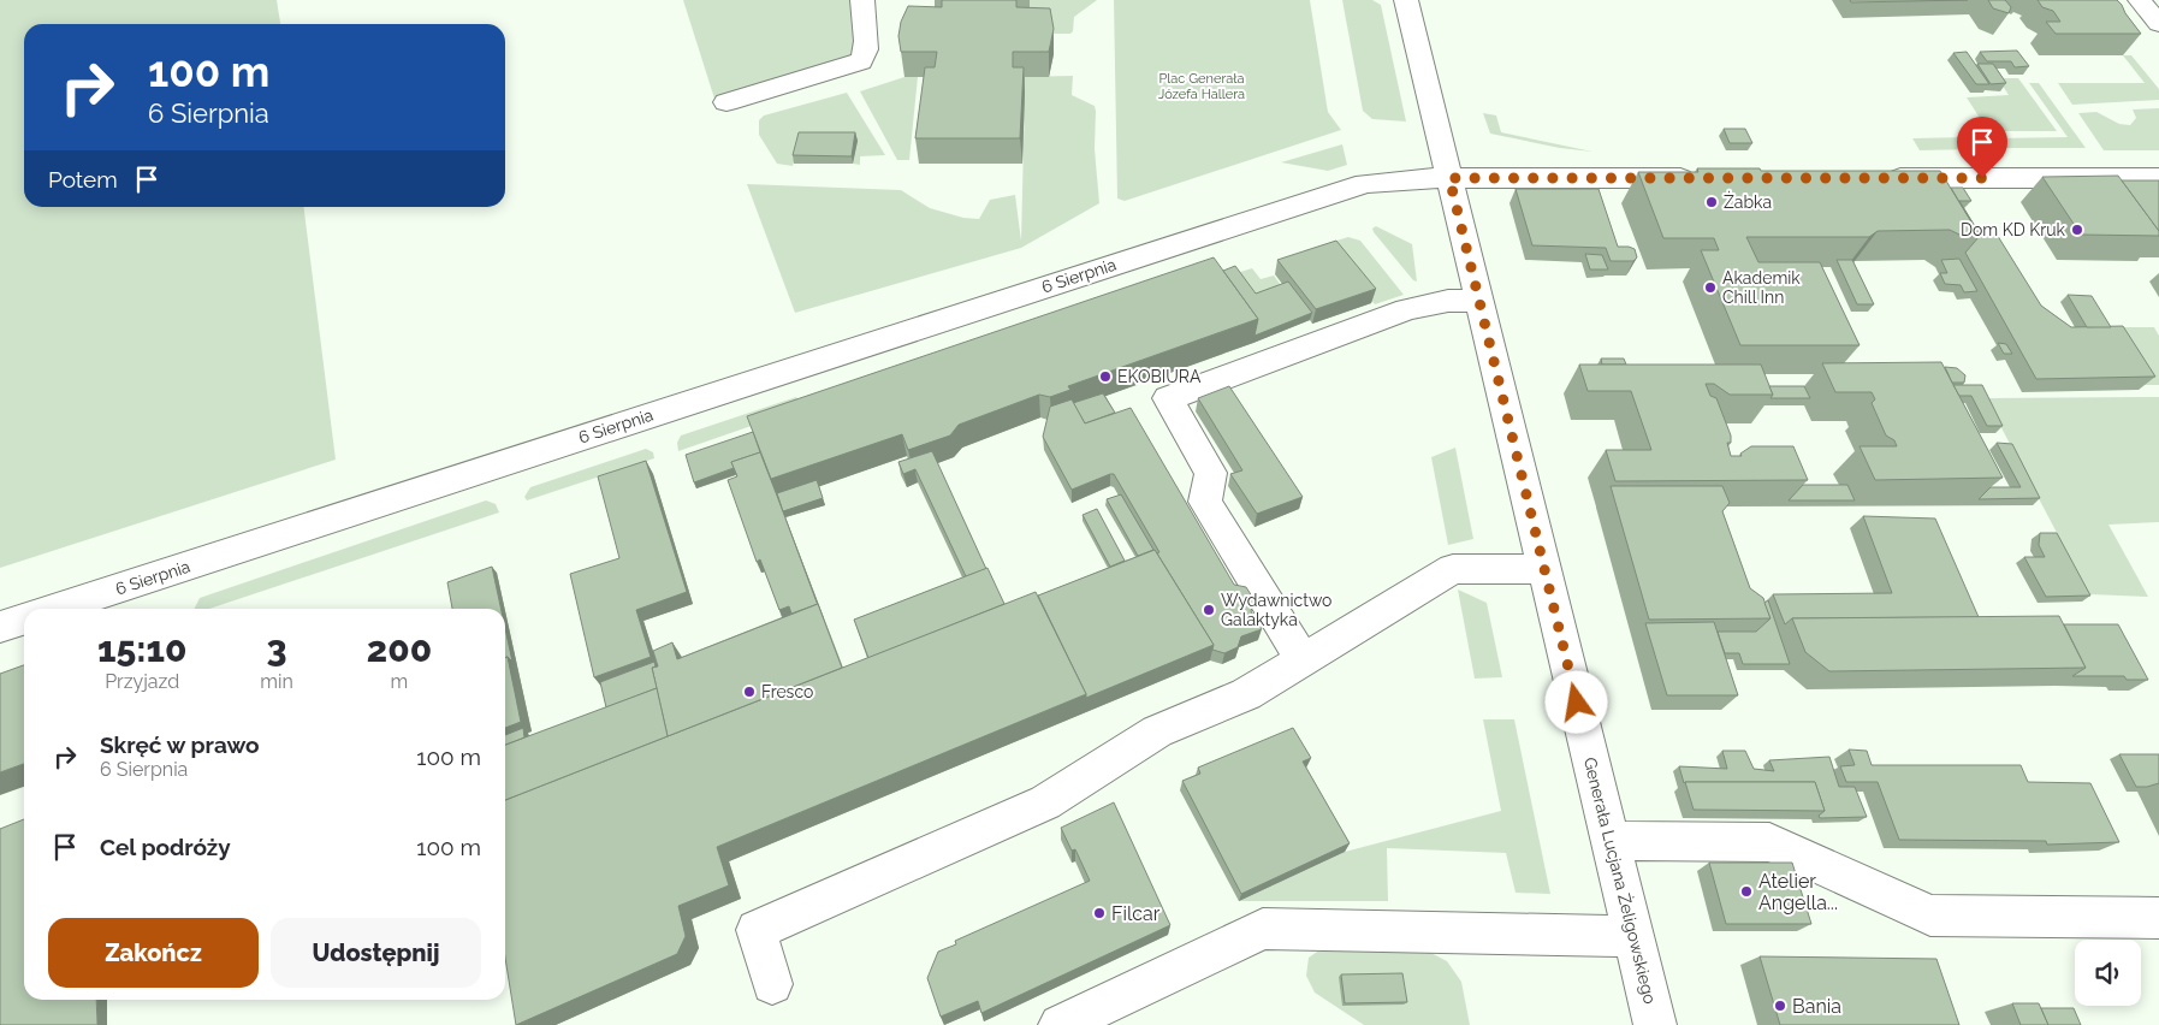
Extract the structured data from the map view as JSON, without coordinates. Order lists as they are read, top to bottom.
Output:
{
  "streets": {
    "street": ["6 Sierpnia", "Generała Lucjana Żeligowskiego"]
  },
  "crossings": [
    ["6 Sierpnia", "Generała Lucjana Żeligowskiego"]
  ],
  "parks": ["Plac Generała Józefa Hallera"],
  "places": [
    "Żabka",
    "Dom KD Kruk",
    "Akademik Chill Inn",
    "EKOBIURA",
    "Wydawnictwo Galaktyka",
    "Fresco",
    "Atelier Angella...",
    "Filcar",
    "Bania"
  ],
  "page": {
    "turn": ["100 m", "6 Sierpnia"],
    "then": "Potem",
    "eta": [
      "15:10",
      "Przyjazd",
      "3",
      "min",
      "200",
      "m"
    ],
    "list": [
      {
        "name": "Skręć w prawo",
        "note": "6 Sierpnia",
        "value": "100 m"
      },
      {
        "name": "Cel podróży",
        "value": "100 m"
      }
    ],
    "buttons": ["Zakończ", "Udostępnij"]
  }
}
